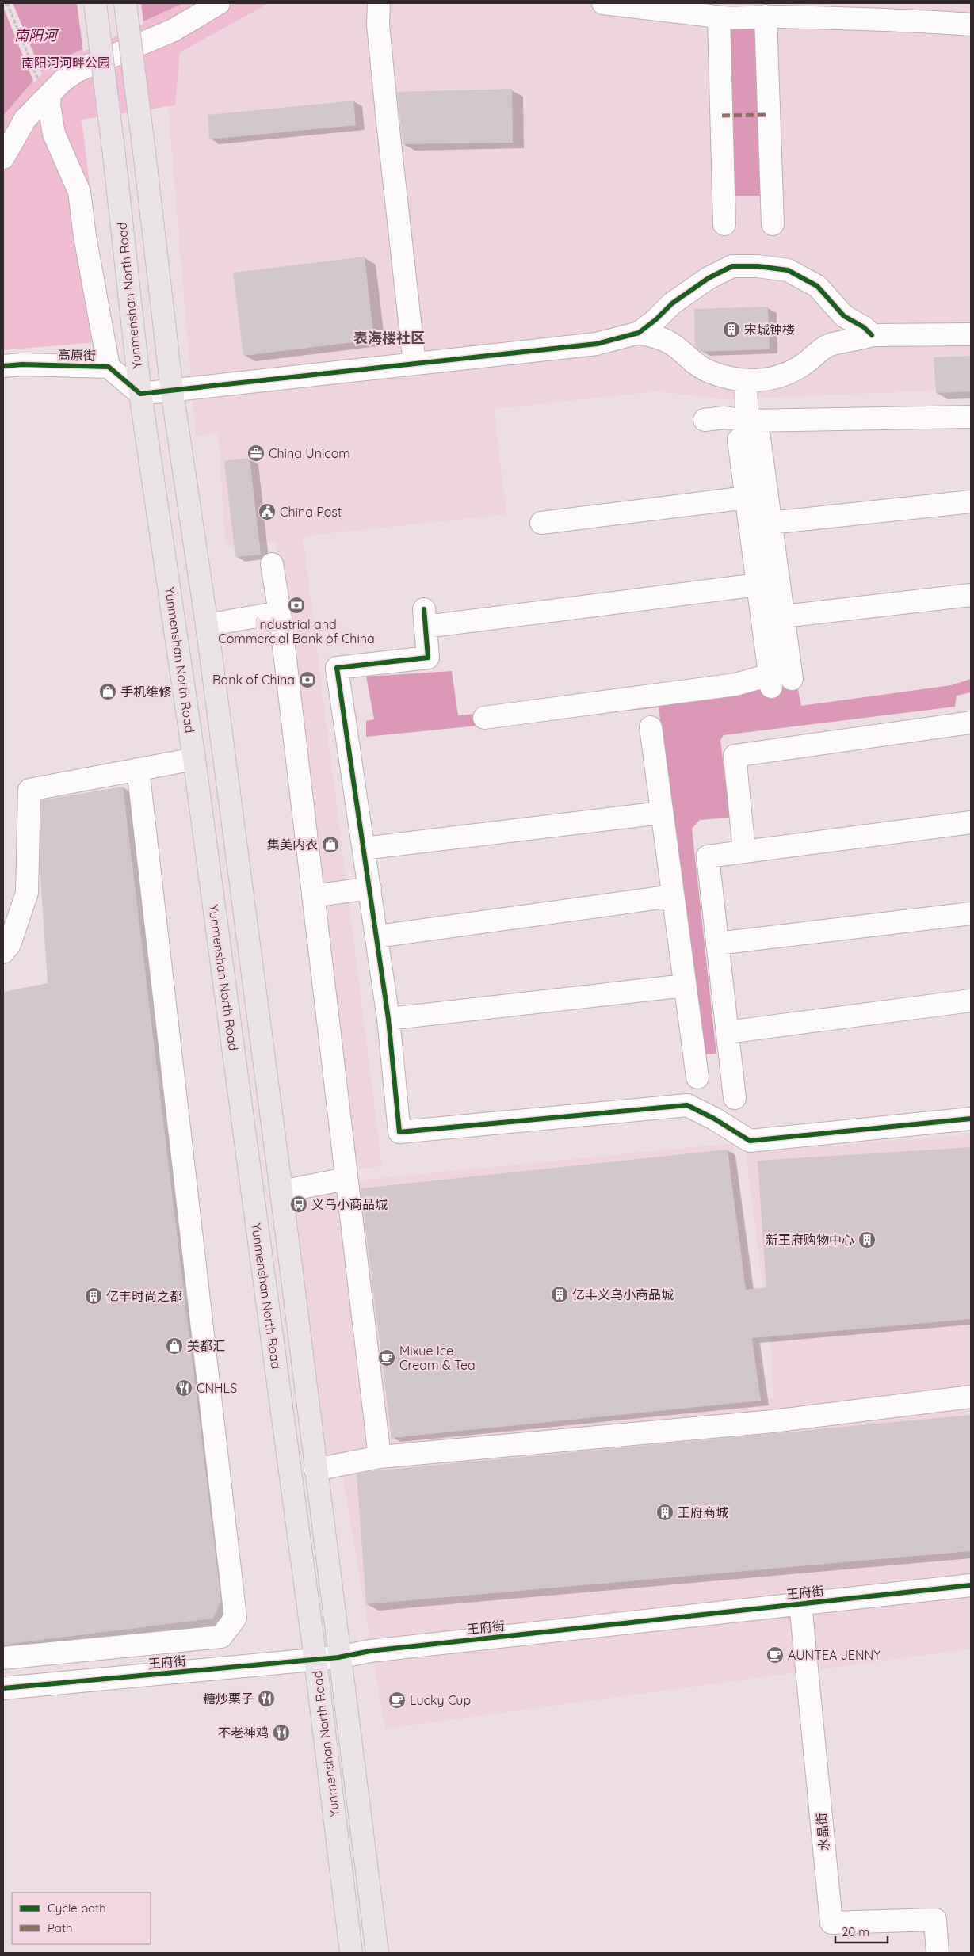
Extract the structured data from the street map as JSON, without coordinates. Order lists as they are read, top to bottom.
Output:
{
  "streets": {
    "main road": ["Yunmenshan North Road"],
    "street": ["高原街", "王府街", "水晶街"]
  },
  "crossings": [
    ["Yunmenshan North Road", "高原街"],
    ["Yunmenshan North Road", "王府街"],
    ["王府街", "水晶街"]
  ],
  "districts": ["表海楼社区"],
  "water": ["南阳河"],
  "parks": ["南阳河河畔公园"],
  "places": {
    "building": [
      "宋城钟楼",
      "新王府购物中心",
      "亿丰义乌小商品城",
      "亿丰时尚之都",
      "王府商城"
    ],
    "office": ["China Unicom"],
    "public building": ["China Post"],
    "bank": ["Industrial and Commercial Bank of China", "Bank of China"],
    "shop": ["手机维修", "集美内衣", "美都汇"],
    "bus stop": ["义乌小商品城"],
    "cafe": ["Mixue Ice Cream & Tea", "AUNTEA JENNY", "Lucky Cup"],
    "restaurant": ["CNHLS", "糖炒栗子", "不老神鸡"]
  },
  "legend": ["Cycle path", "Path"],
  "scale_bar": "20 m"
}
